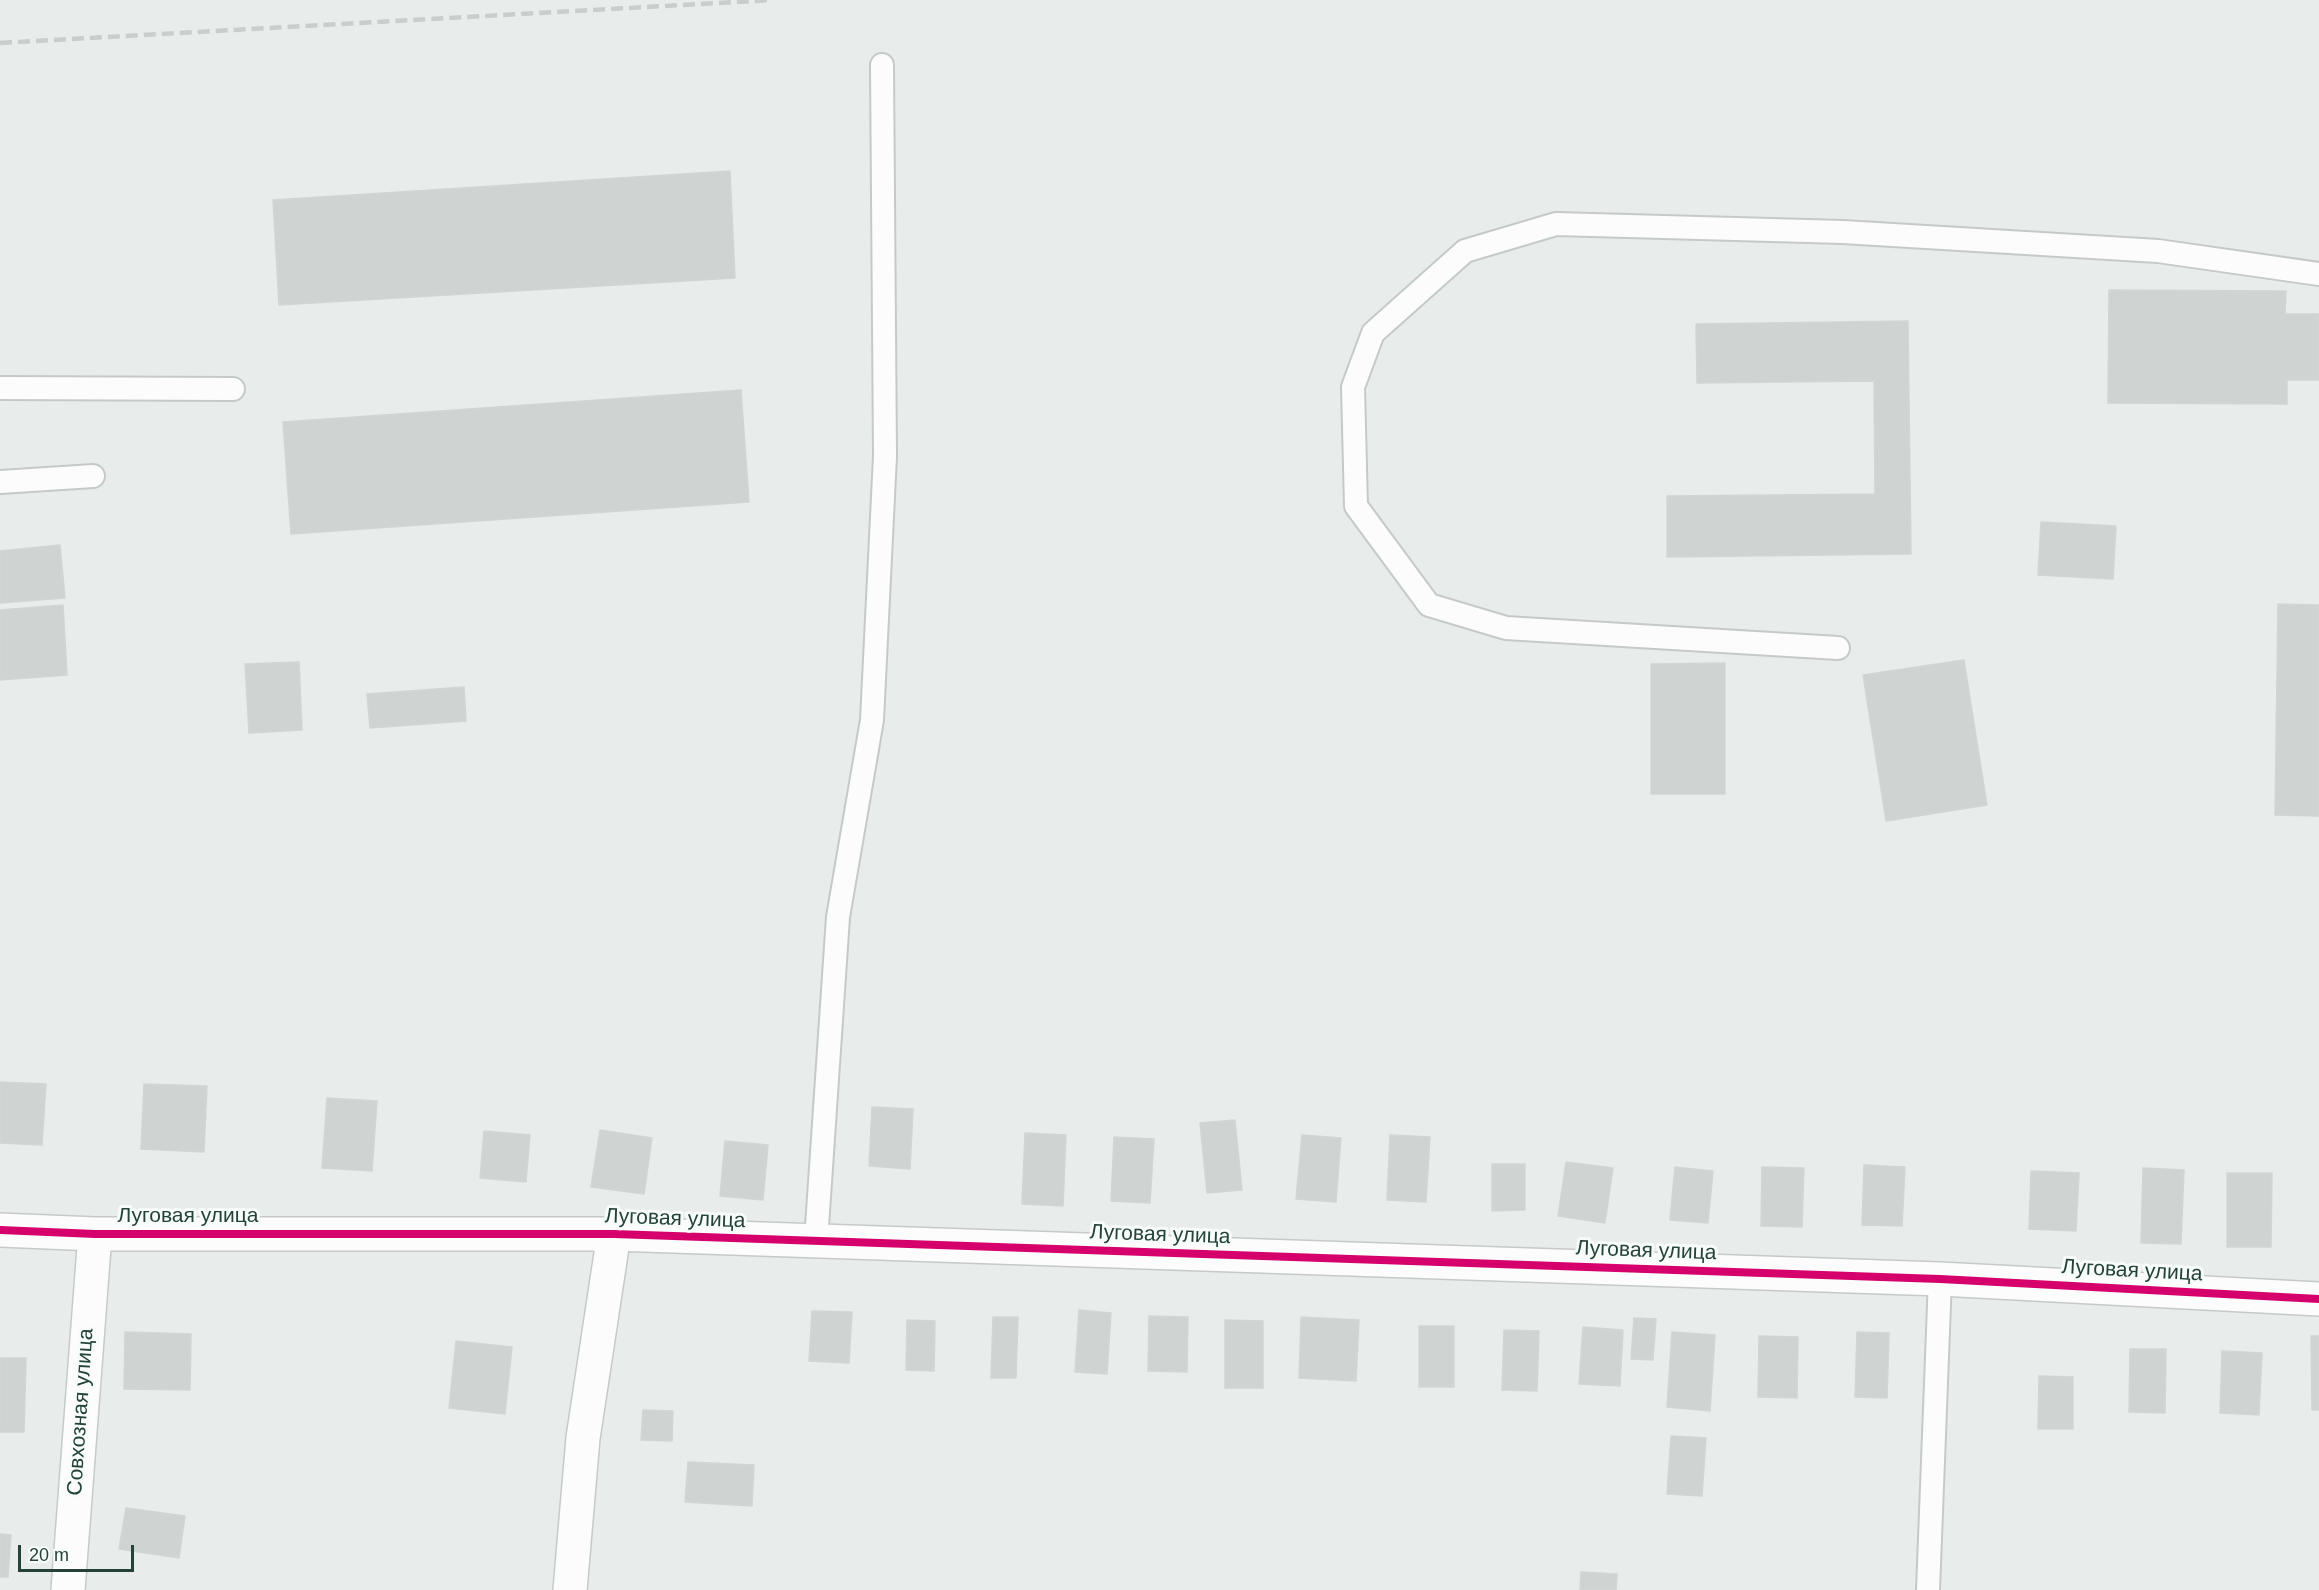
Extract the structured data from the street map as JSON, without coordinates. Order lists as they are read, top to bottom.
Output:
{
  "streets": {
    "street": ["Луговая улица", "Совхозная улица"]
  },
  "crossings": [
    ["Луговая улица", "Совхозная улица"]
  ],
  "scale_bar": "20 m"
}
